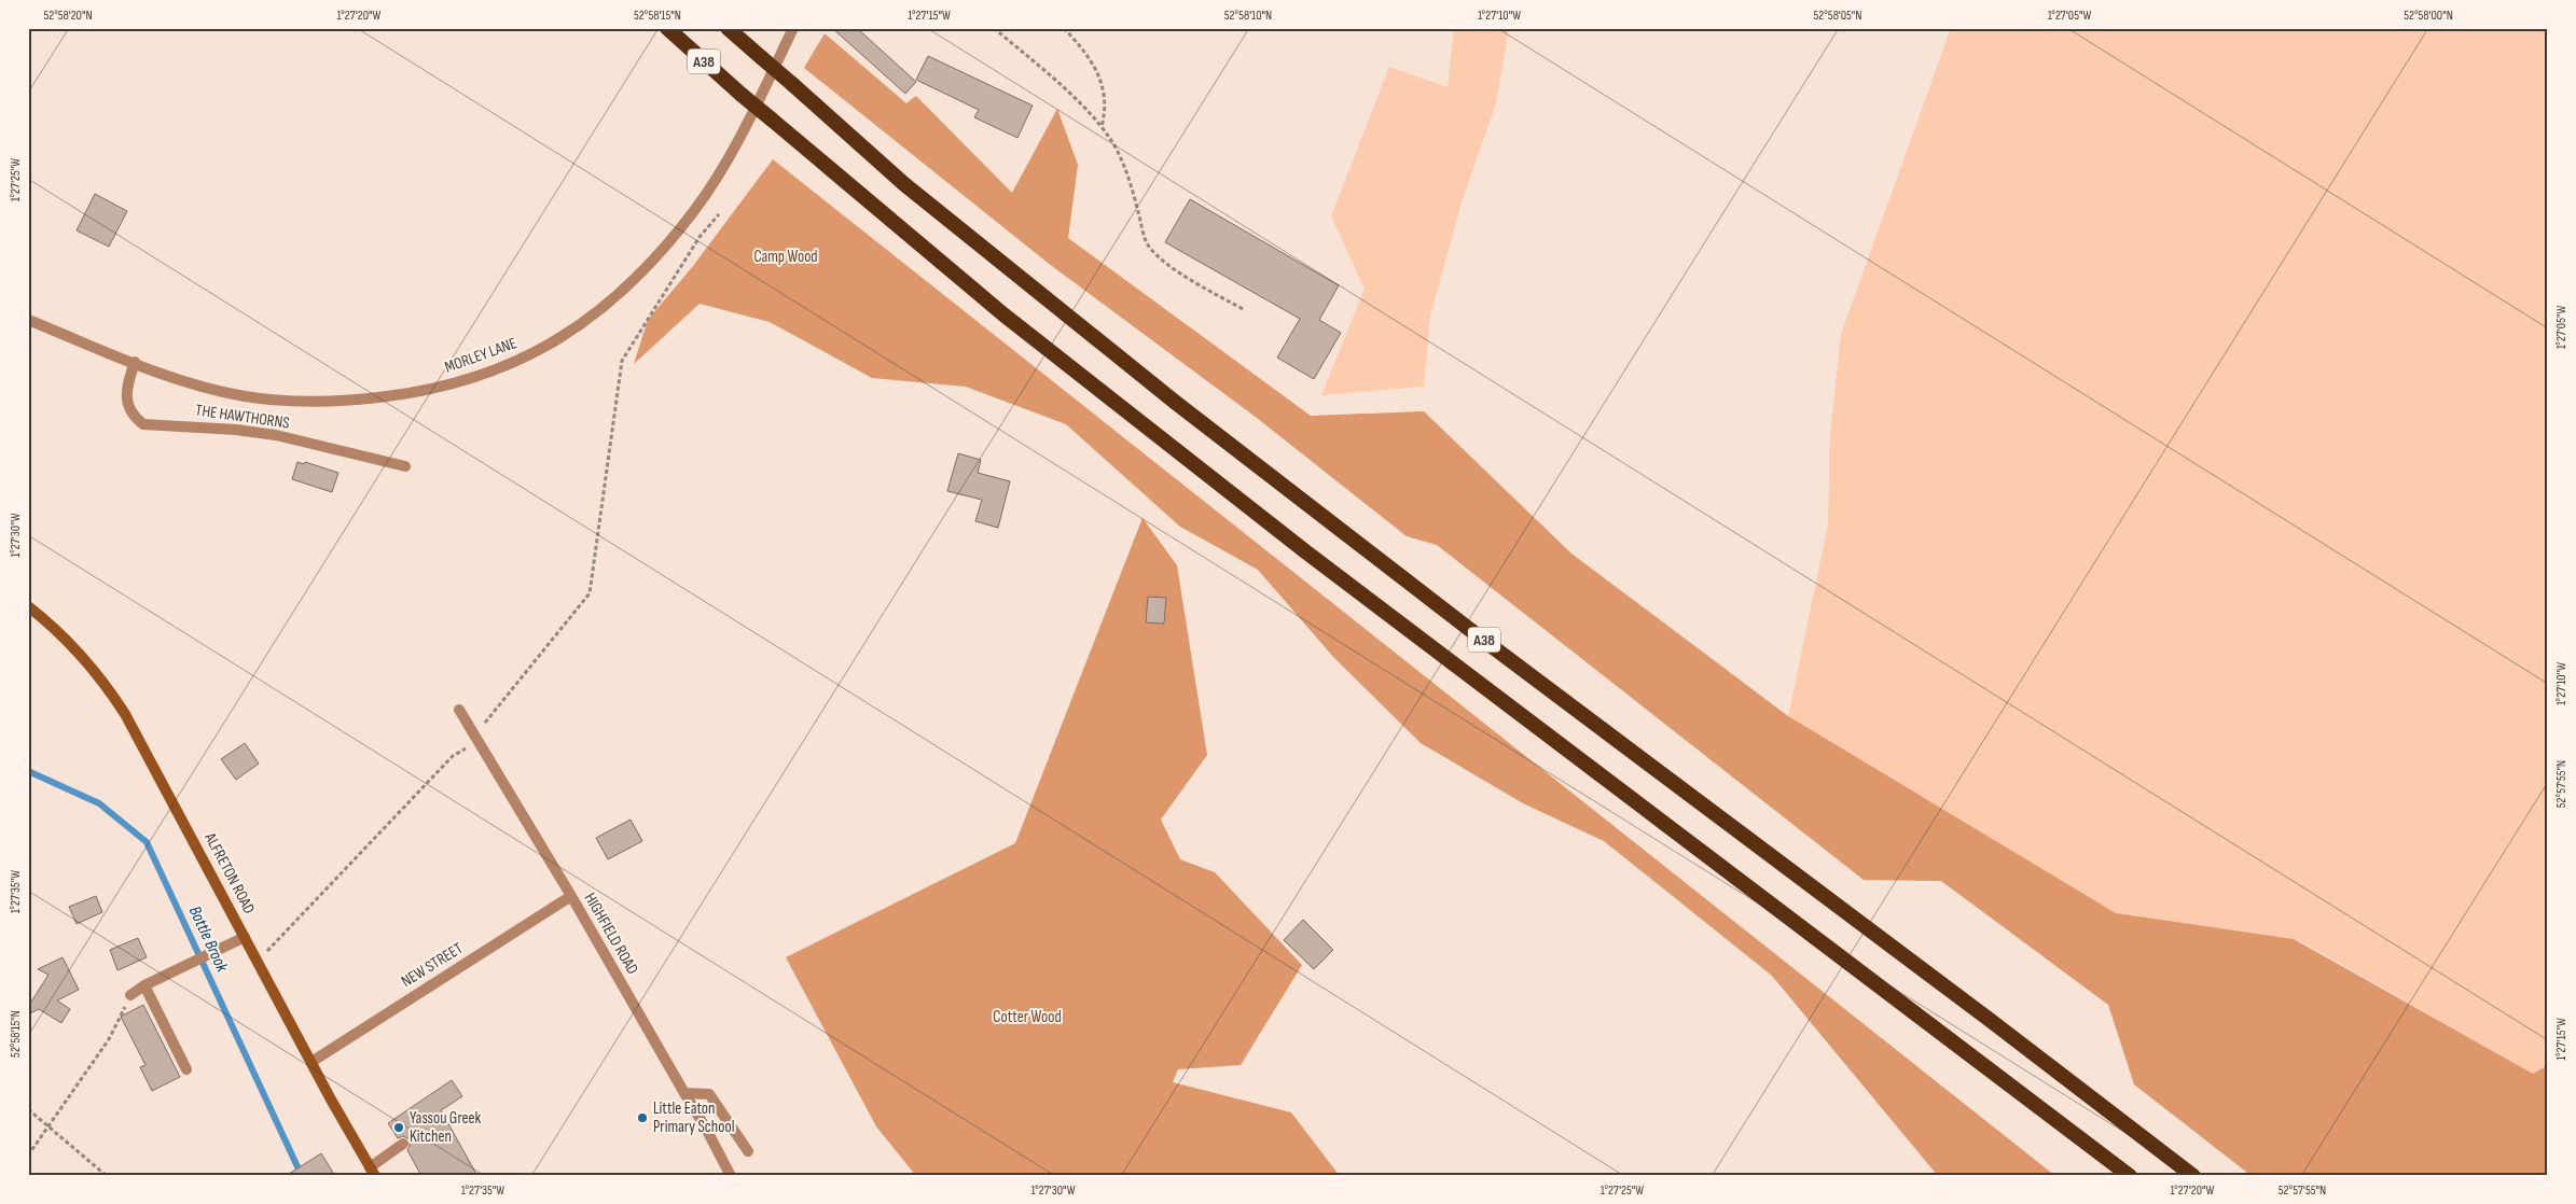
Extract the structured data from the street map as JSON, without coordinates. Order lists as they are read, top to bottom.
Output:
{
  "streets": {
    "highway": ["A38"],
    "main road": ["ALFRETON ROAD"],
    "street": [
      "MORLEY LANE",
      "THE HAWTHORNS",
      "HIGHFIELD ROAD",
      "NEW STREET"
    ]
  },
  "crossings": [
    ["MORLEY LANE", "THE HAWTHORNS"],
    ["ALFRETON ROAD", "NEW STREET"],
    ["HIGHFIELD ROAD", "NEW STREET"]
  ],
  "water": ["Bottle Brook"],
  "parks": ["Camp Wood", "Cotter Wood"],
  "places": ["Little Eaton Primary School", "Yassou Greek Kitchen"],
  "coordinates": [
    "52°58'20\"N",
    "1°27'20\"W",
    "52°58'15\"N",
    "1°27'15\"W",
    "52°58'10\"N",
    "1°27'10\"W",
    "52°58'05\"N",
    "1°27'05\"W",
    "52°58'00\"N",
    "1°27'25\"W",
    "1°27'30\"W",
    "52°57'55\"N",
    "1°27'35\"W"
  ]
}
